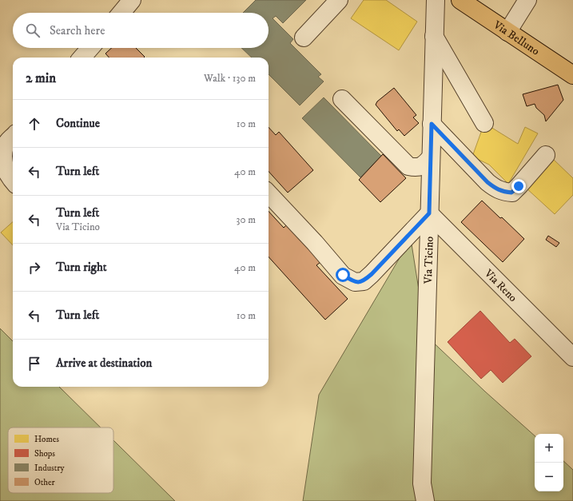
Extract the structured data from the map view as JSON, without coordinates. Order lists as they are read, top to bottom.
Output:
{
  "streets": {
    "main road": ["Via Belluno"],
    "street": ["Via Ticino", "Via Reno"]
  },
  "crossings": [
    ["Via Ticino", "Via Reno"]
  ],
  "legend": [
    "Homes",
    "Shops",
    "Industry",
    "Other"
  ],
  "page": {
    "search": "Search here",
    "heading": ["2 min", "Walk · 130 m"],
    "list": [
      ["Continue", "10 m"],
      ["Turn left", "40 m"],
      ["Turn left", "Via Ticino", "30 m"],
      ["Turn right", "40 m"],
      ["Turn left", "10 m"],
      "Arrive at destination"
    ],
    "map_buttons": ["+", "−"]
  }
}
